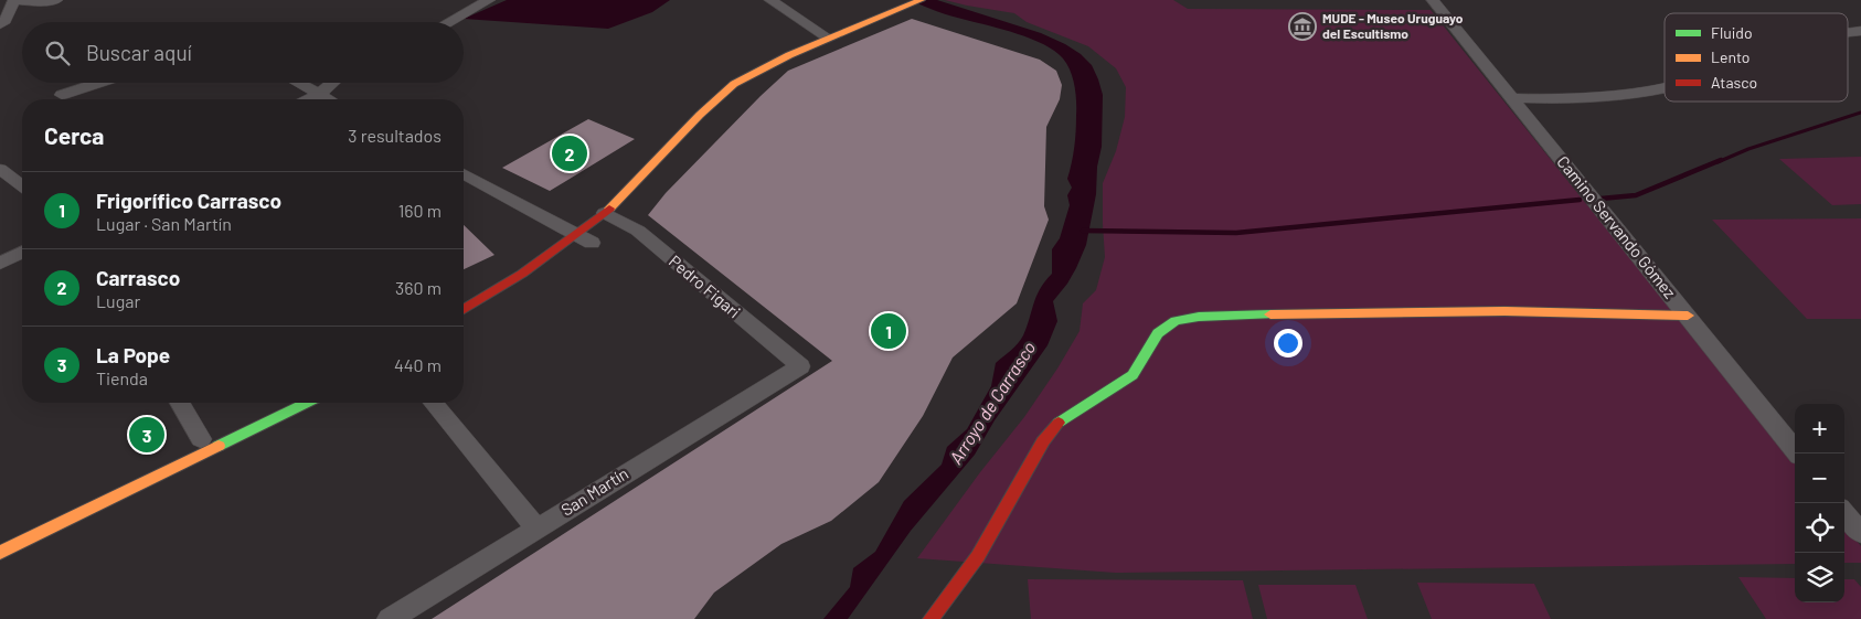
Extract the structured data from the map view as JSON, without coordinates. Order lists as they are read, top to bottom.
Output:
{
  "streets": {
    "street": ["Camino Servando Gómez", "Pedro Figari", "San Martín"]
  },
  "crossings": [
    ["Pedro Figari", "San Martín"]
  ],
  "water": ["Arroyo de Carrasco"],
  "places": {
    "museum": ["MUDE - Museo Uruguayo del Escultismo"]
  },
  "legend": ["Fluido", "Lento", "Atasco"],
  "page": {
    "search": "Buscar aquí",
    "heading": ["Cerca", "3 resultados"],
    "pins": ["2", "1", "3"],
    "list": [
      {
        "mark": "1",
        "name": "Frigorífico Carrasco",
        "note": "Lugar · San Martín",
        "value": "160 m"
      },
      {
        "mark": "2",
        "name": "Carrasco",
        "note": "Lugar",
        "value": "360 m"
      },
      {
        "mark": "3",
        "name": "La Pope",
        "note": "Tienda",
        "value": "440 m"
      }
    ],
    "map_buttons": ["+", "−"]
  }
}
